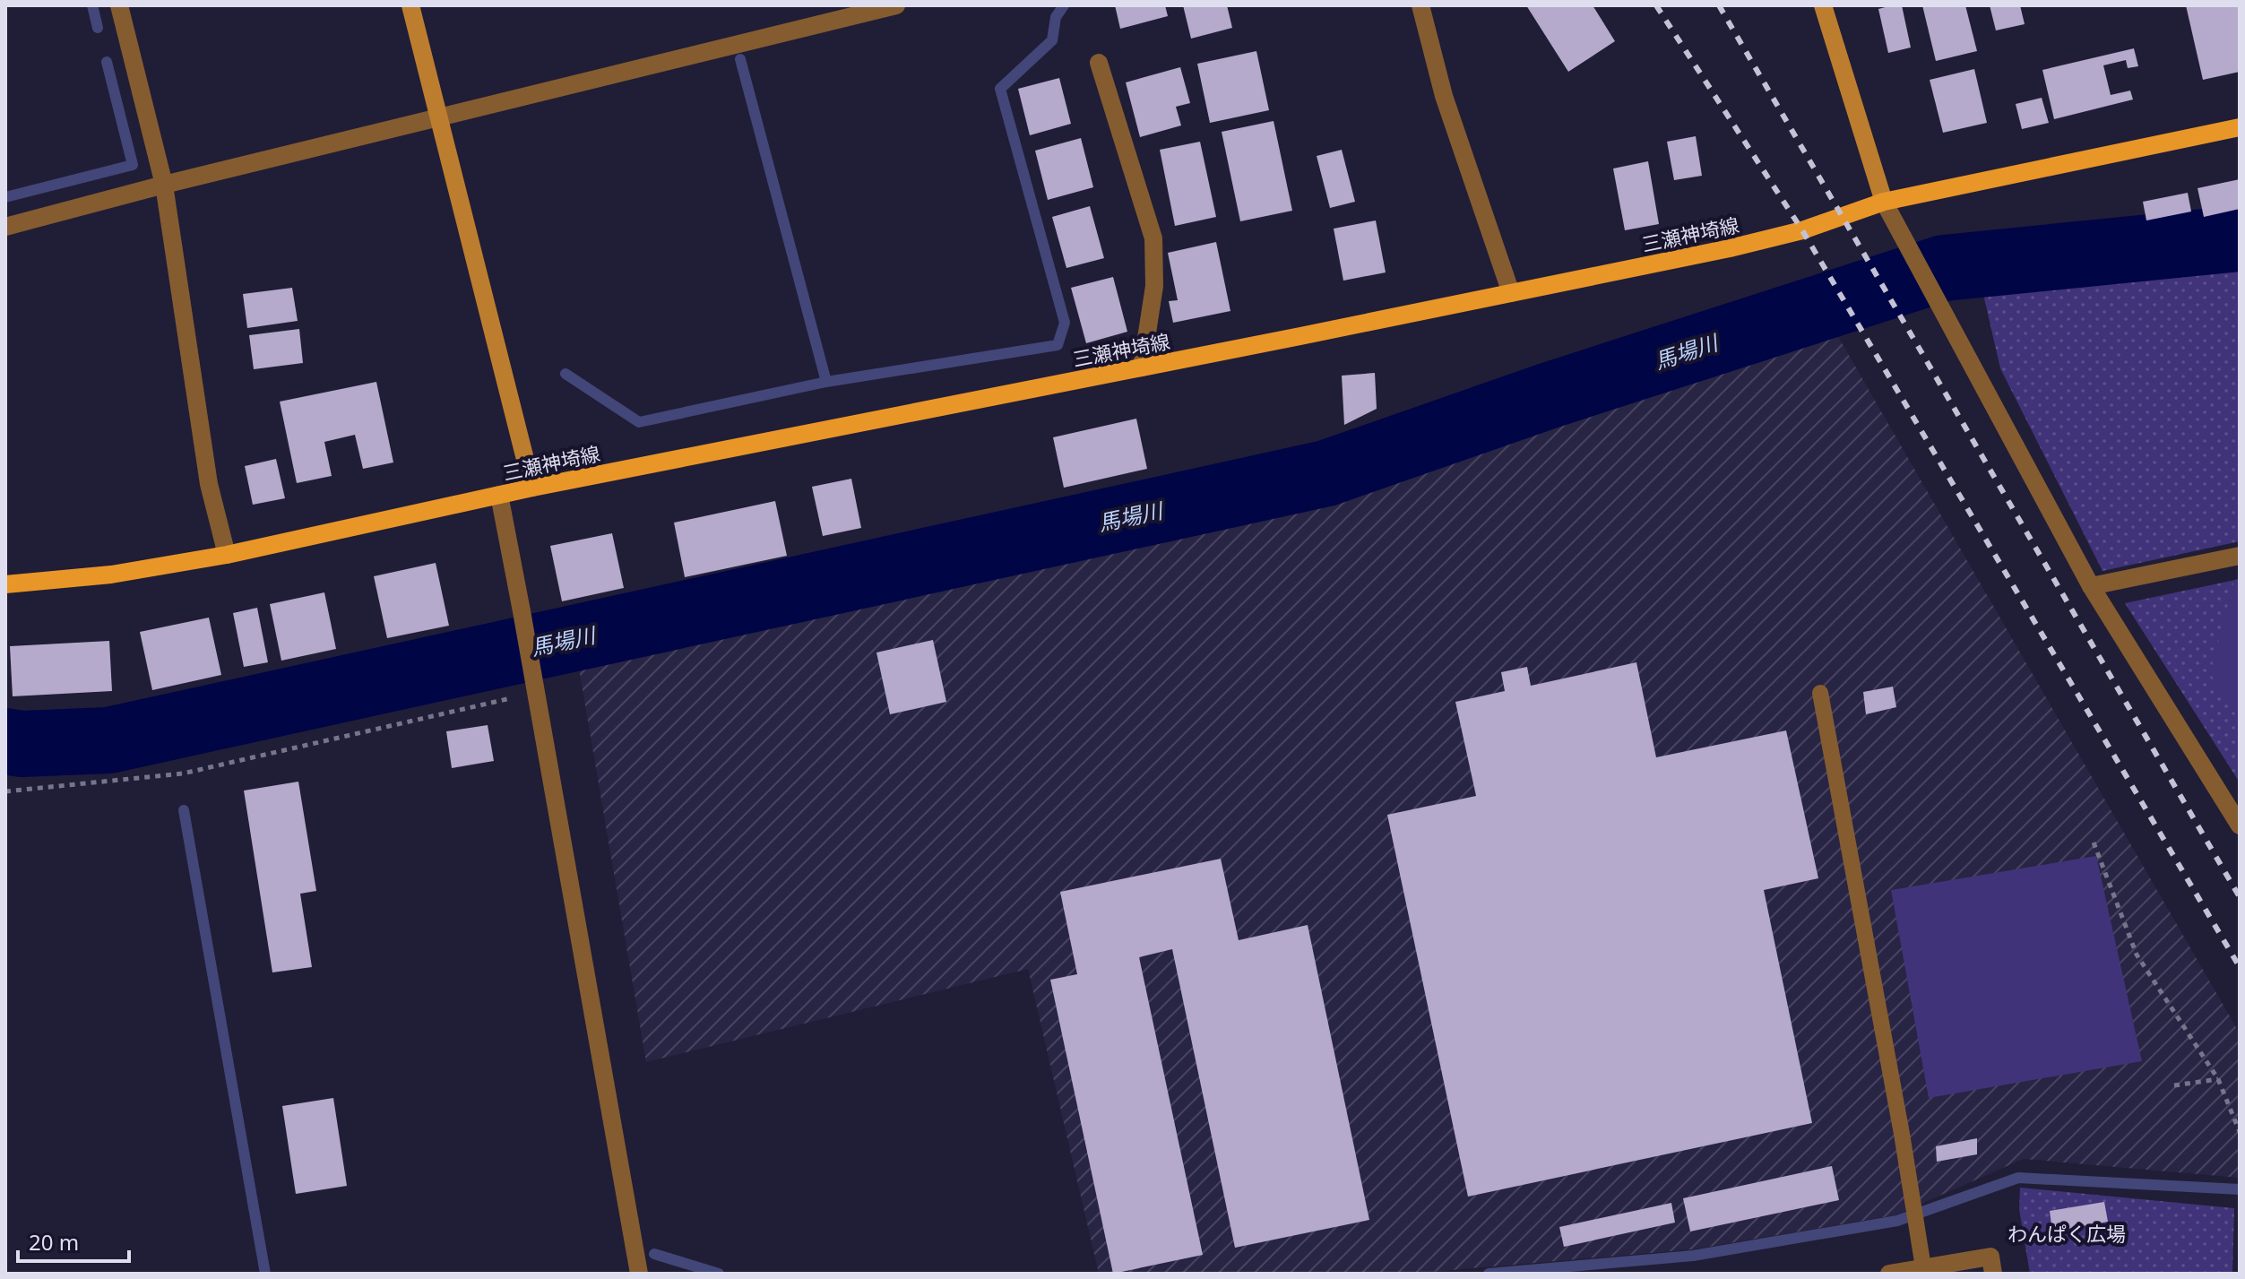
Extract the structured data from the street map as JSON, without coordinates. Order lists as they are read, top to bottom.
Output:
{
  "streets": {
    "main road": ["三瀬神埼線"]
  },
  "water": ["馬場川"],
  "parks": ["わんぱく広場"],
  "scale_bar": "20 m"
}
